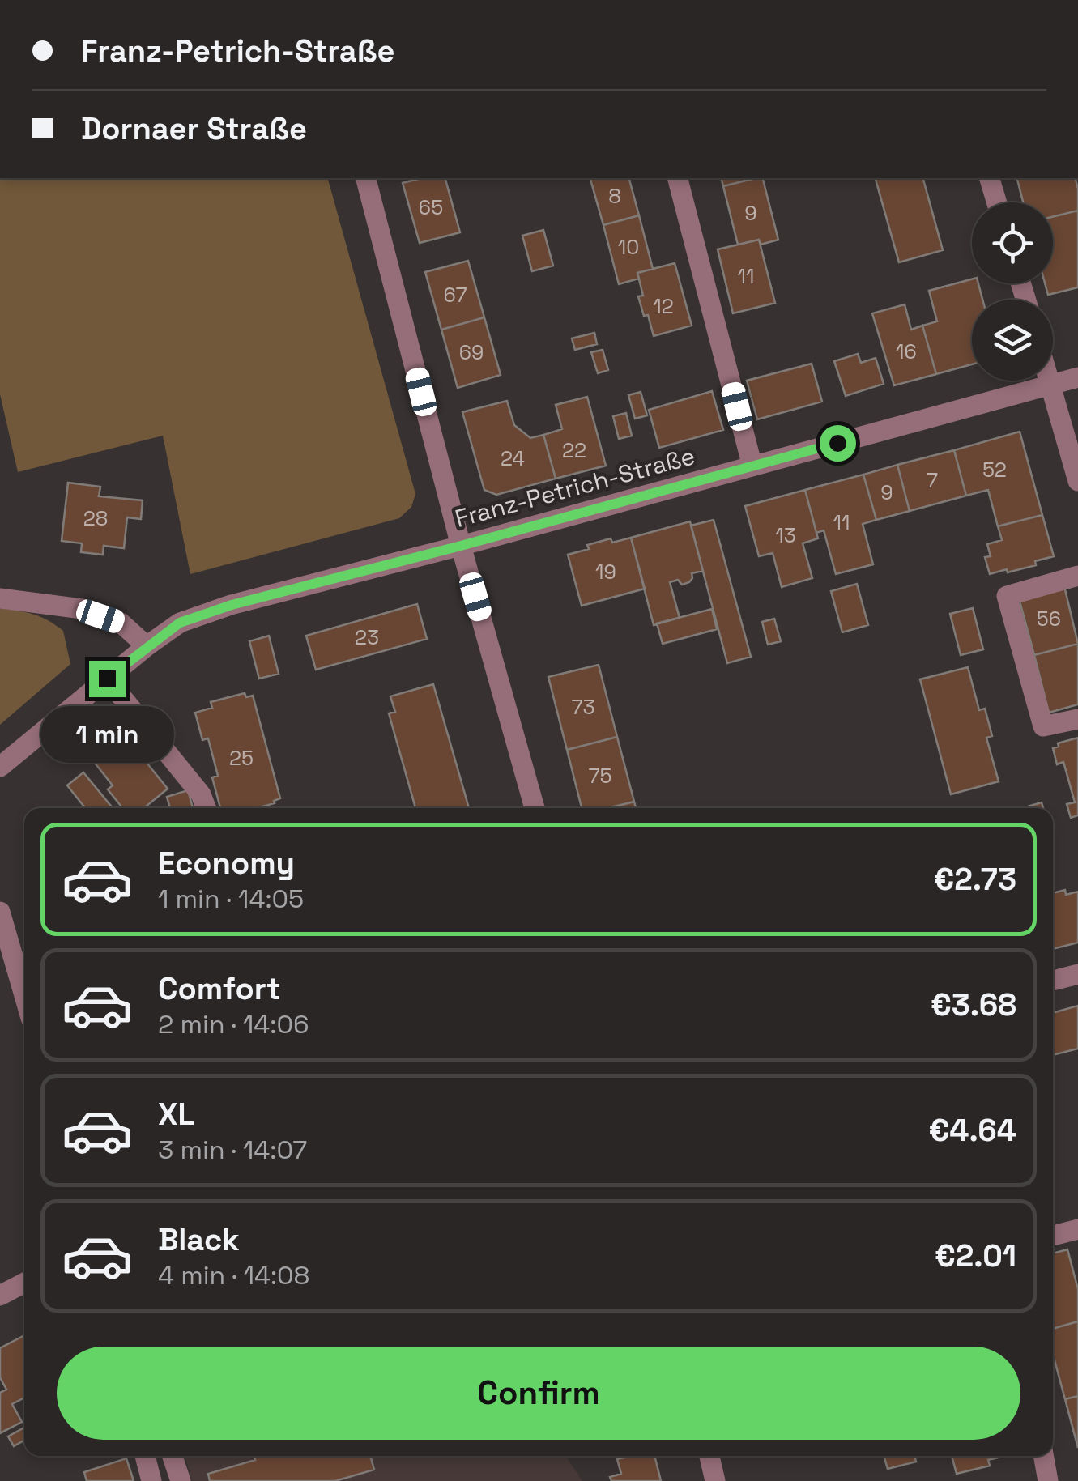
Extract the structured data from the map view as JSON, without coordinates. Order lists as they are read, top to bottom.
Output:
{
  "streets": {
    "street": ["Franz-Petrich-Straße"]
  },
  "house_numbers": [
    "8",
    "65",
    "9",
    "10",
    "11",
    "67",
    "12",
    "16",
    "69",
    "22",
    "24",
    "52",
    "7",
    "9",
    "28",
    "11",
    "13",
    "19",
    "56",
    "23",
    "73",
    "25",
    "75"
  ],
  "page": {
    "banner": ["Franz-Petrich-Straße", "Dornaer Straße"],
    "bubble": "1 min",
    "list": [
      {
        "name": "Economy",
        "note": "1 min · 14:05",
        "value": "€2.73"
      },
      {
        "name": "Comfort",
        "note": "2 min · 14:06",
        "value": "€3.68"
      },
      {
        "name": "XL",
        "note": "3 min · 14:07",
        "value": "€4.64"
      },
      {
        "name": "Black",
        "note": "4 min · 14:08",
        "value": "€2.01"
      }
    ],
    "buttons": "Confirm"
  }
}
